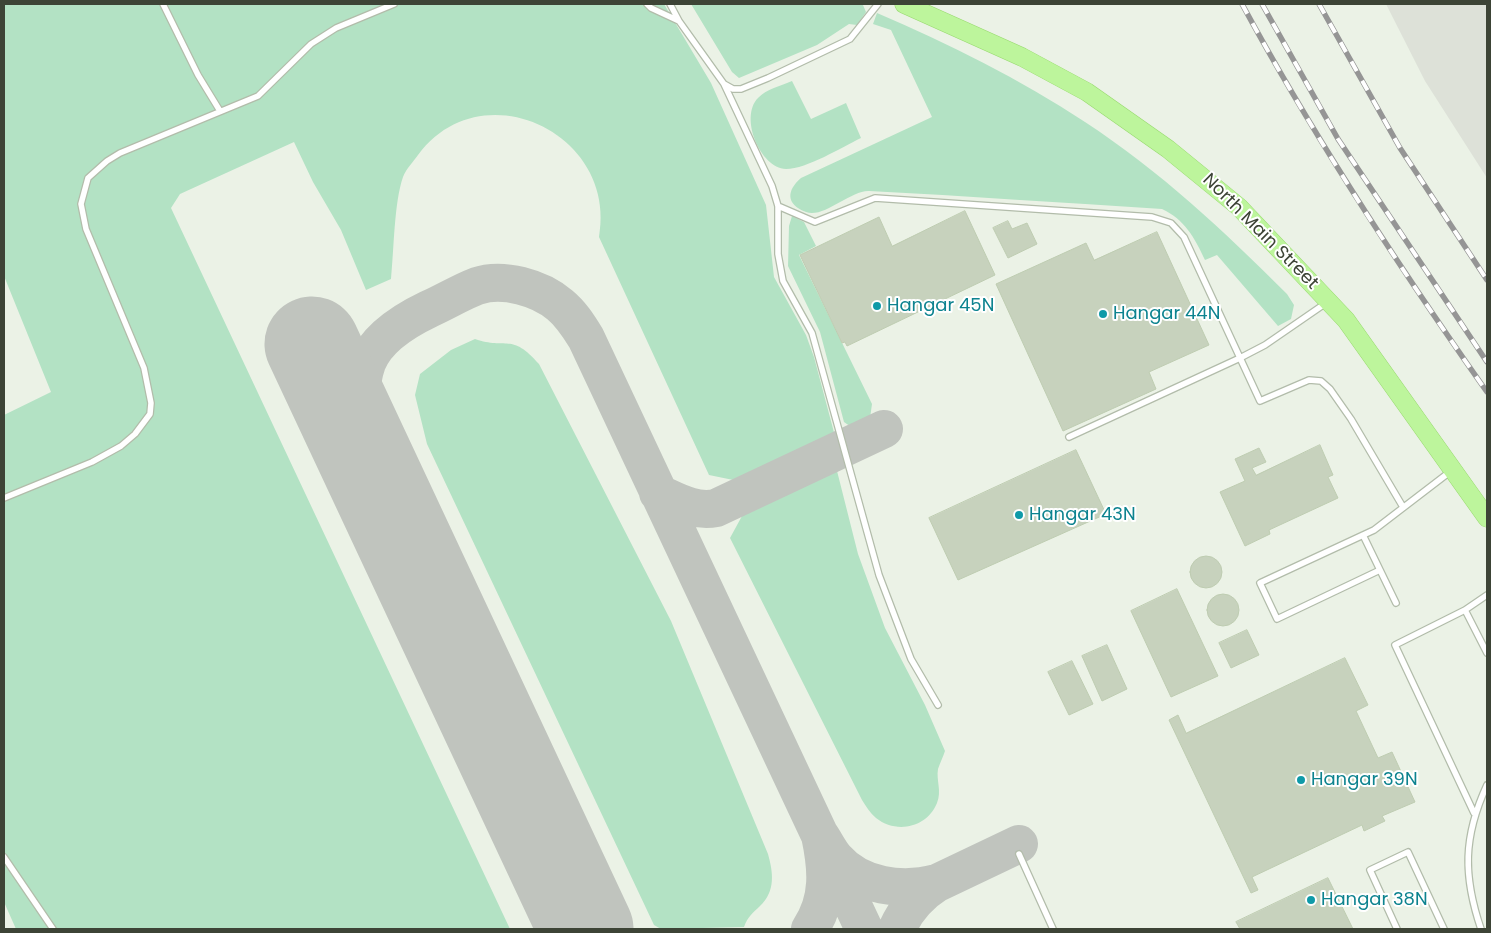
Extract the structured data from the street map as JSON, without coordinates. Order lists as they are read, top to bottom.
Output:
{
  "streets": {
    "main road": ["North Main Street"]
  },
  "places": [
    "Hangar 45N",
    "Hangar 44N",
    "Hangar 43N",
    "Hangar 39N",
    "Hangar 38N"
  ]
}
